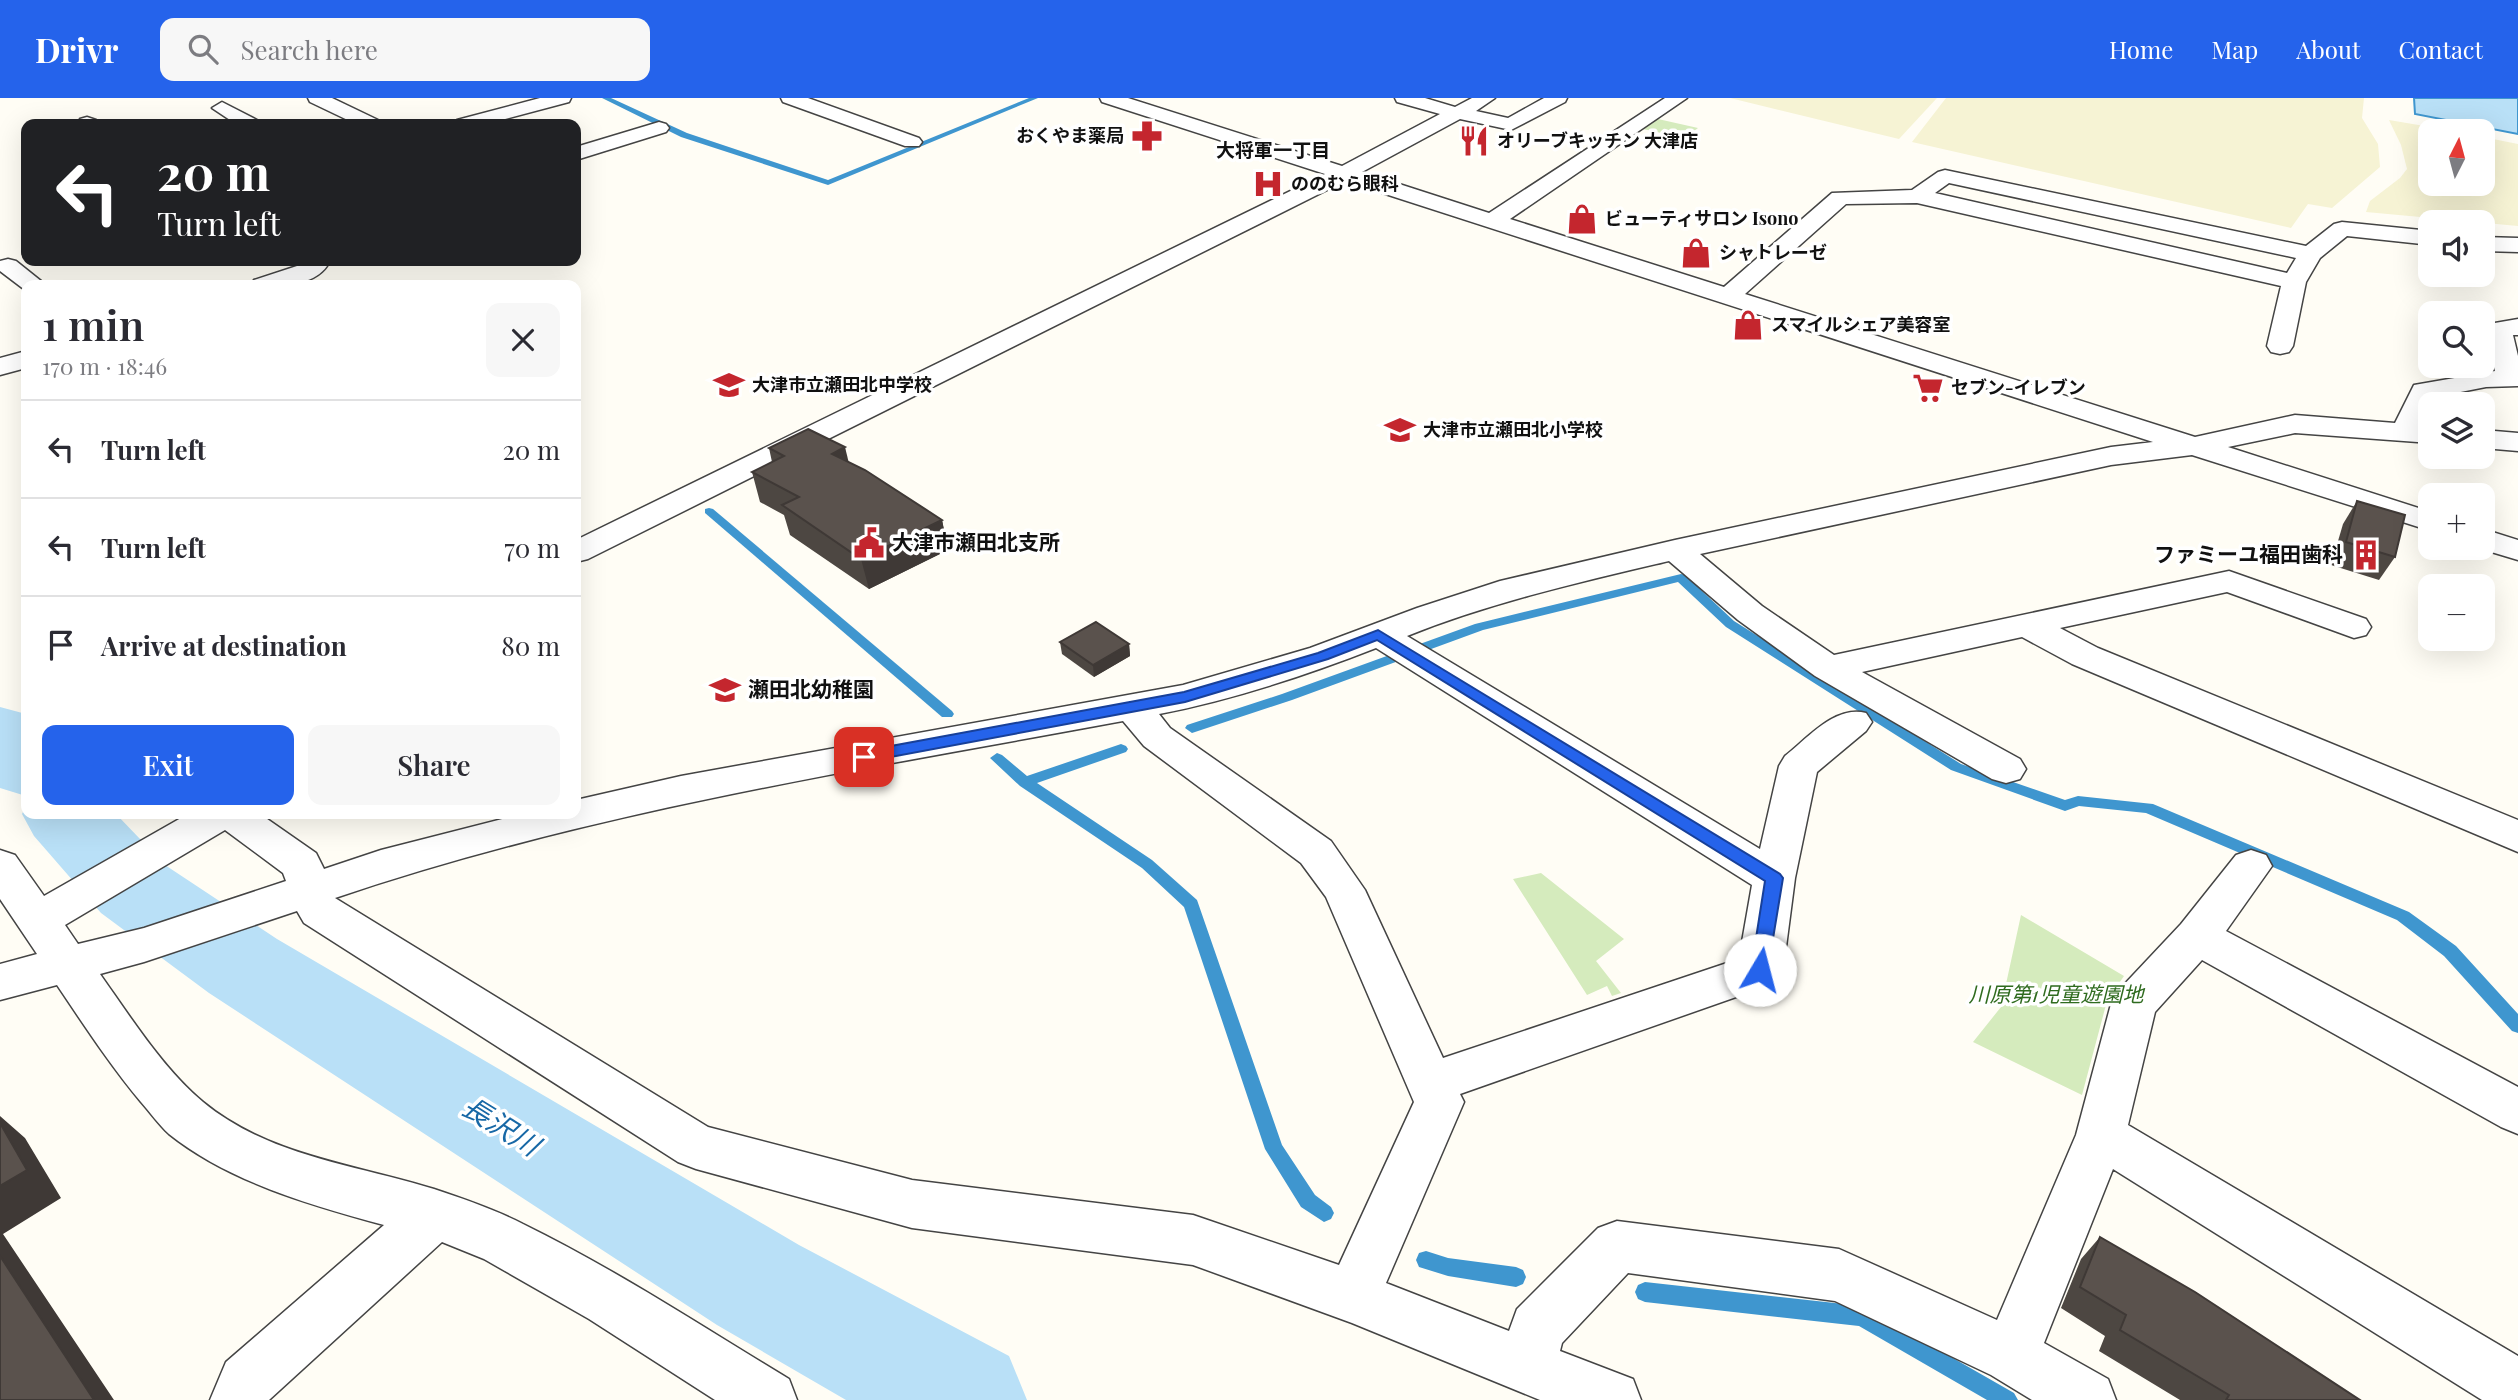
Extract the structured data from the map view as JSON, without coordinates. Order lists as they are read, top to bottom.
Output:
{
  "districts": ["大将軍一丁目"],
  "water": ["長沢川"],
  "parks": ["川原第1児童遊園地"],
  "places": {
    "pharmacy": ["おくやま薬局"],
    "restaurant": ["オリーブキッチン 大津店"],
    "hospital": ["ののむら眼科"],
    "shop": ["ビューティサロン Isono", "シャトレーゼ", "スマイルシェア美容室"],
    "school or university": ["大津市立瀬田北中学校", "大津市立瀬田北小学校", "瀬田北幼稚園"],
    "supermarket": ["セブン-イレブン"],
    "public building": ["大津市瀬田北支所"],
    "building": ["ファミーユ福田歯科"]
  },
  "north": "top",
  "page": {
    "header": "Drivr",
    "search": "Search here",
    "nav": [
      "Home",
      "Map",
      "About",
      "Contact"
    ],
    "map_buttons": ["+", "−"],
    "turn": ["20 m", "Turn left"],
    "heading": ["1 min", "170 m · 18:46"],
    "list": [
      {
        "name": "Turn left",
        "value": "20 m"
      },
      {
        "name": "Turn left",
        "value": "70 m"
      },
      {
        "name": "Arrive at destination",
        "value": "80 m"
      }
    ],
    "buttons": ["Exit", "Share"]
  }
}
